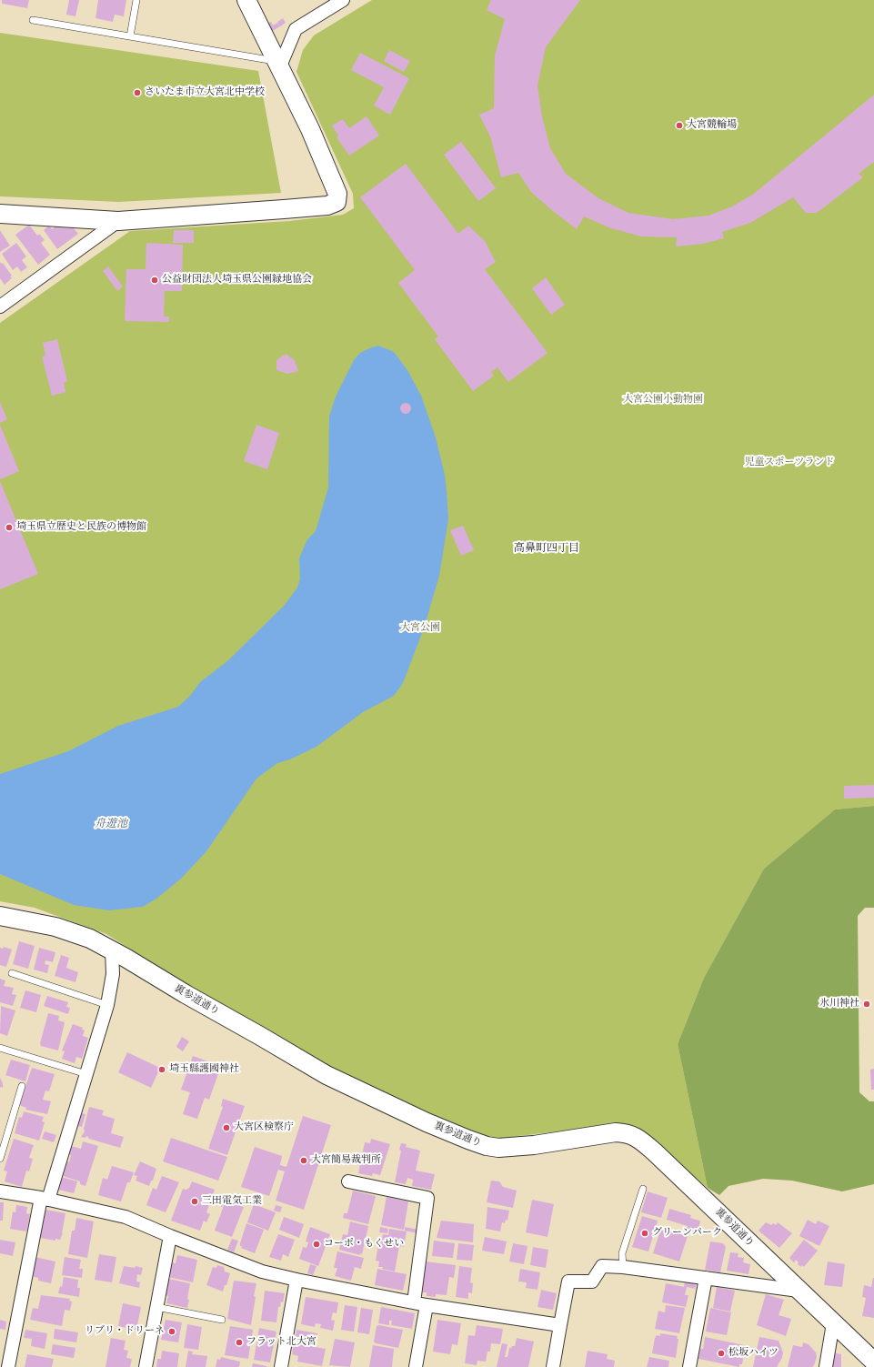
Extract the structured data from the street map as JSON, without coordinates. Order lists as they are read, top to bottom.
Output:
{
  "streets": {
    "street": ["裏参道通り"]
  },
  "districts": ["高鼻町四丁目"],
  "water": ["舟遊池"],
  "parks": ["大宮公園小動物園", "児童スポーツランド", "大宮公園"],
  "places": [
    "さいたま市立大宮北中学校",
    "大宮競輪場",
    "公益財団法人埼玉県公園緑地協会",
    "埼玉県立歴史と民族の博物館",
    "氷川神社",
    "埼玉縣護國神社",
    "大宮区検察庁",
    "大宮簡易裁判所",
    "三田電気工業",
    "グリーンパーク",
    "コーポ・もくせい",
    "リブリ・ドリーネ",
    "フラット北大宮",
    "松坂ハイツ"
  ]
}
